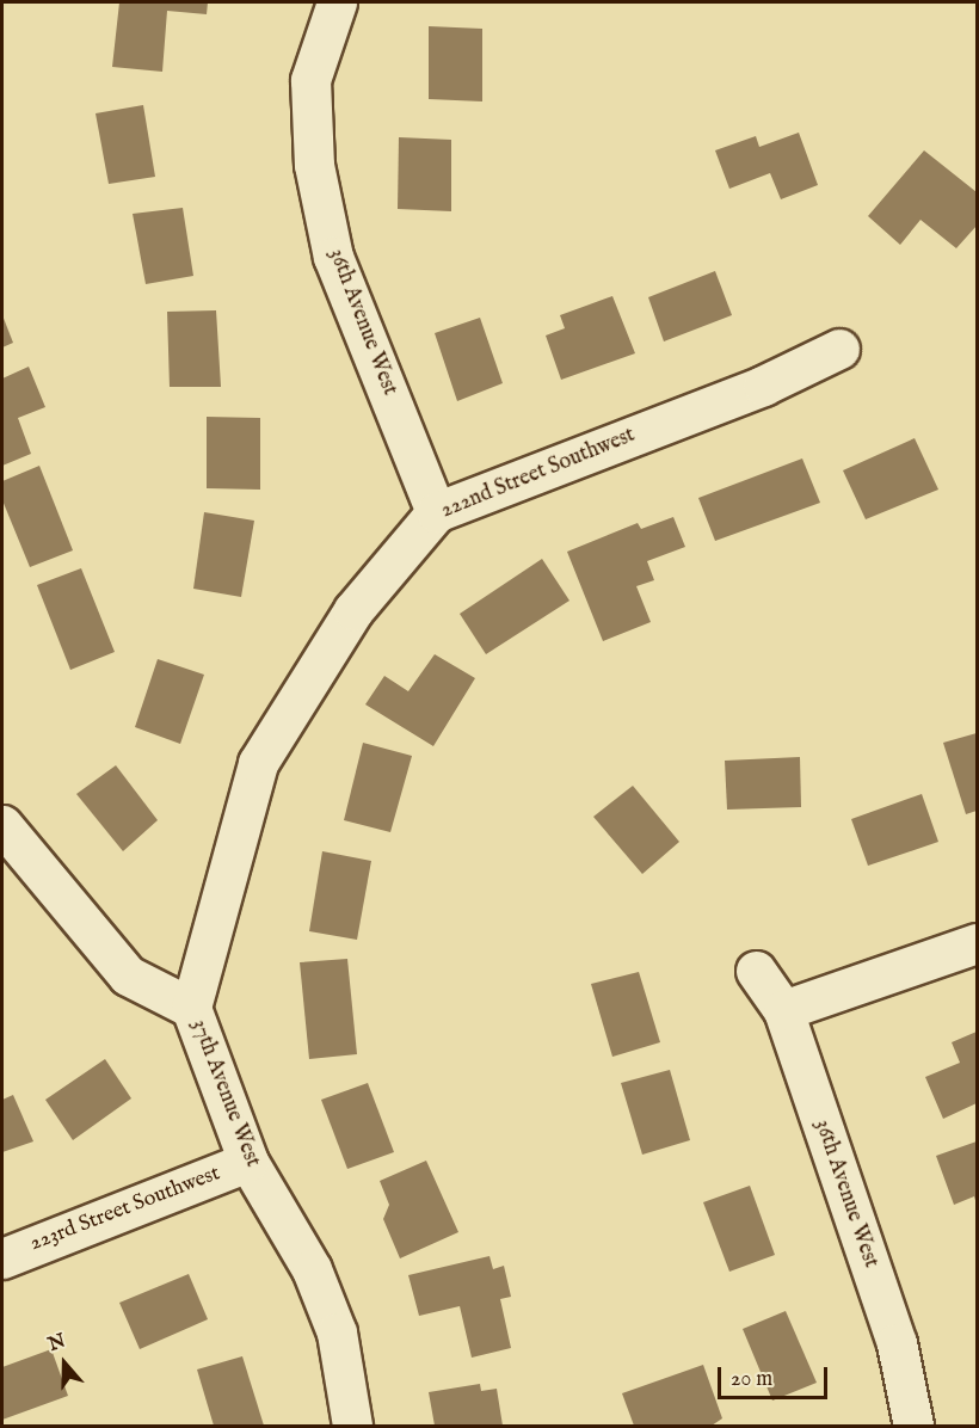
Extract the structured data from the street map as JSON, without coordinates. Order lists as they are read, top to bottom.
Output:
{
  "streets": {
    "street": [
      "36th Avenue West",
      "222nd Street Southwest",
      "37th Avenue West",
      "223rd Street Southwest"
    ]
  },
  "crossings": [
    ["36th Avenue West", "222nd Street Southwest"],
    ["222nd Street Southwest", "37th Avenue West"],
    ["37th Avenue West", "223rd Street Southwest"]
  ],
  "scale_bar": "20 m",
  "north": "top"
}
